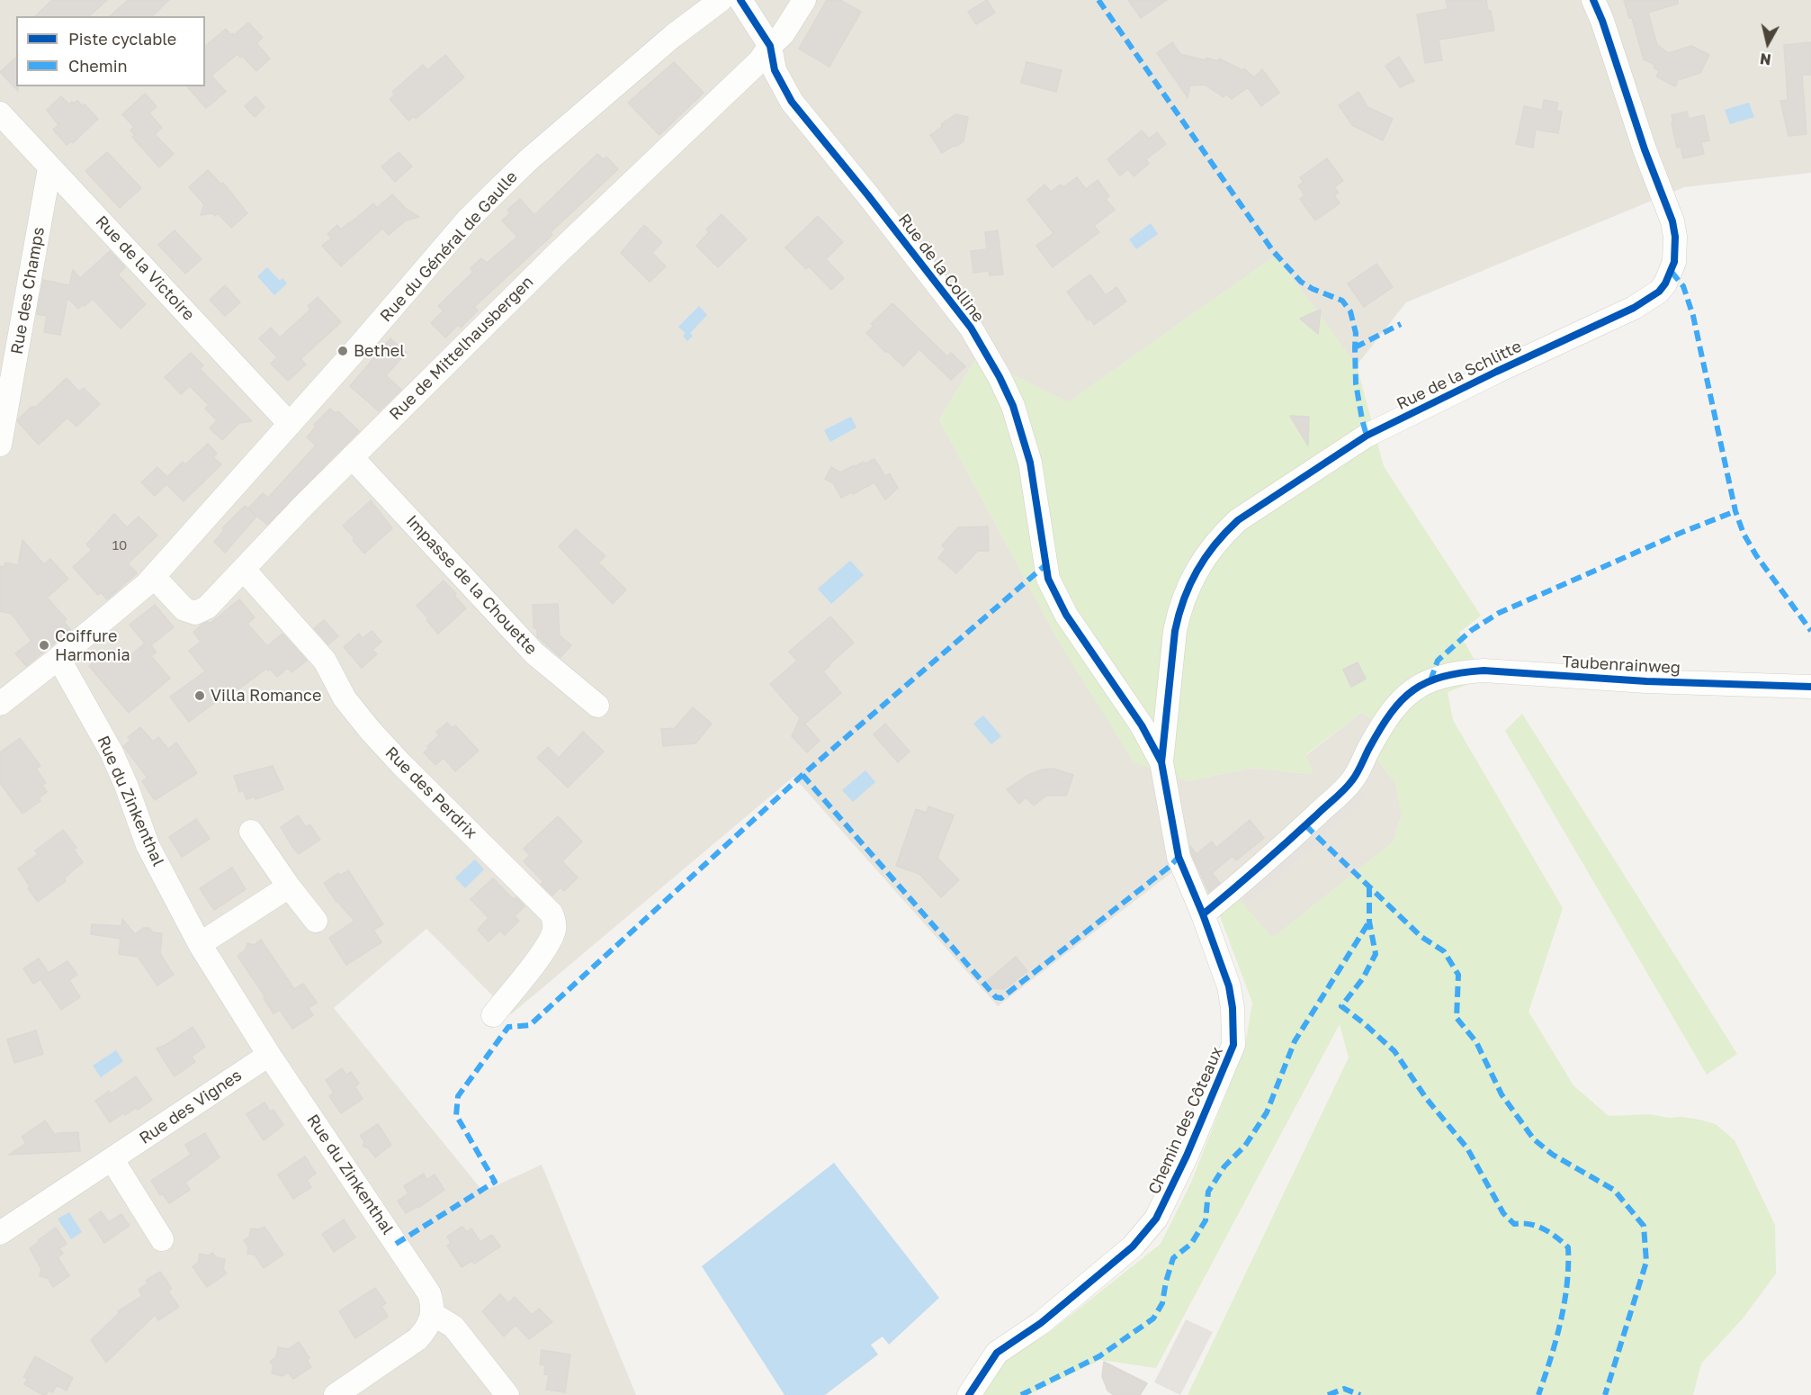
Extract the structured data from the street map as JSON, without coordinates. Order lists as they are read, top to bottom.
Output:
{
  "streets": {
    "street": [
      "Rue du Général de Gaulle",
      "Rue de la Victoire",
      "Rue de la Colline",
      "Rue des Champs",
      "Rue de Mittelhausbergen",
      "Rue de la Schlitte",
      "Impasse de la Chouette",
      "Taubenrainweg",
      "Rue des Perdrix",
      "Rue du Zinkenthal",
      "Rue des Vignes",
      "Chemin des Côteaux"
    ]
  },
  "crossings": [
    ["Rue du Général de Gaulle", "Rue de la Victoire"],
    ["Rue du Général de Gaulle", "Rue de Mittelhausbergen"],
    ["Rue du Général de Gaulle", "Rue du Zinkenthal"],
    ["Rue de la Victoire", "Rue des Champs"],
    ["Rue de la Colline", "Rue de Mittelhausbergen"],
    ["Rue de la Colline", "Rue de la Schlitte"],
    ["Rue de la Colline", "Taubenrainweg"],
    ["Rue de la Colline", "Chemin des Côteaux"],
    ["Rue de Mittelhausbergen", "Impasse de la Chouette"],
    ["Rue de Mittelhausbergen", "Rue des Perdrix"],
    ["Taubenrainweg", "Chemin des Côteaux"],
    ["Rue du Zinkenthal", "Rue des Vignes"]
  ],
  "places": ["Bethel", "Coiffure Harmonia", "Villa Romance"],
  "house_numbers": ["10"],
  "legend": ["Piste cyclable", "Chemin"],
  "north": "bottom"
}
